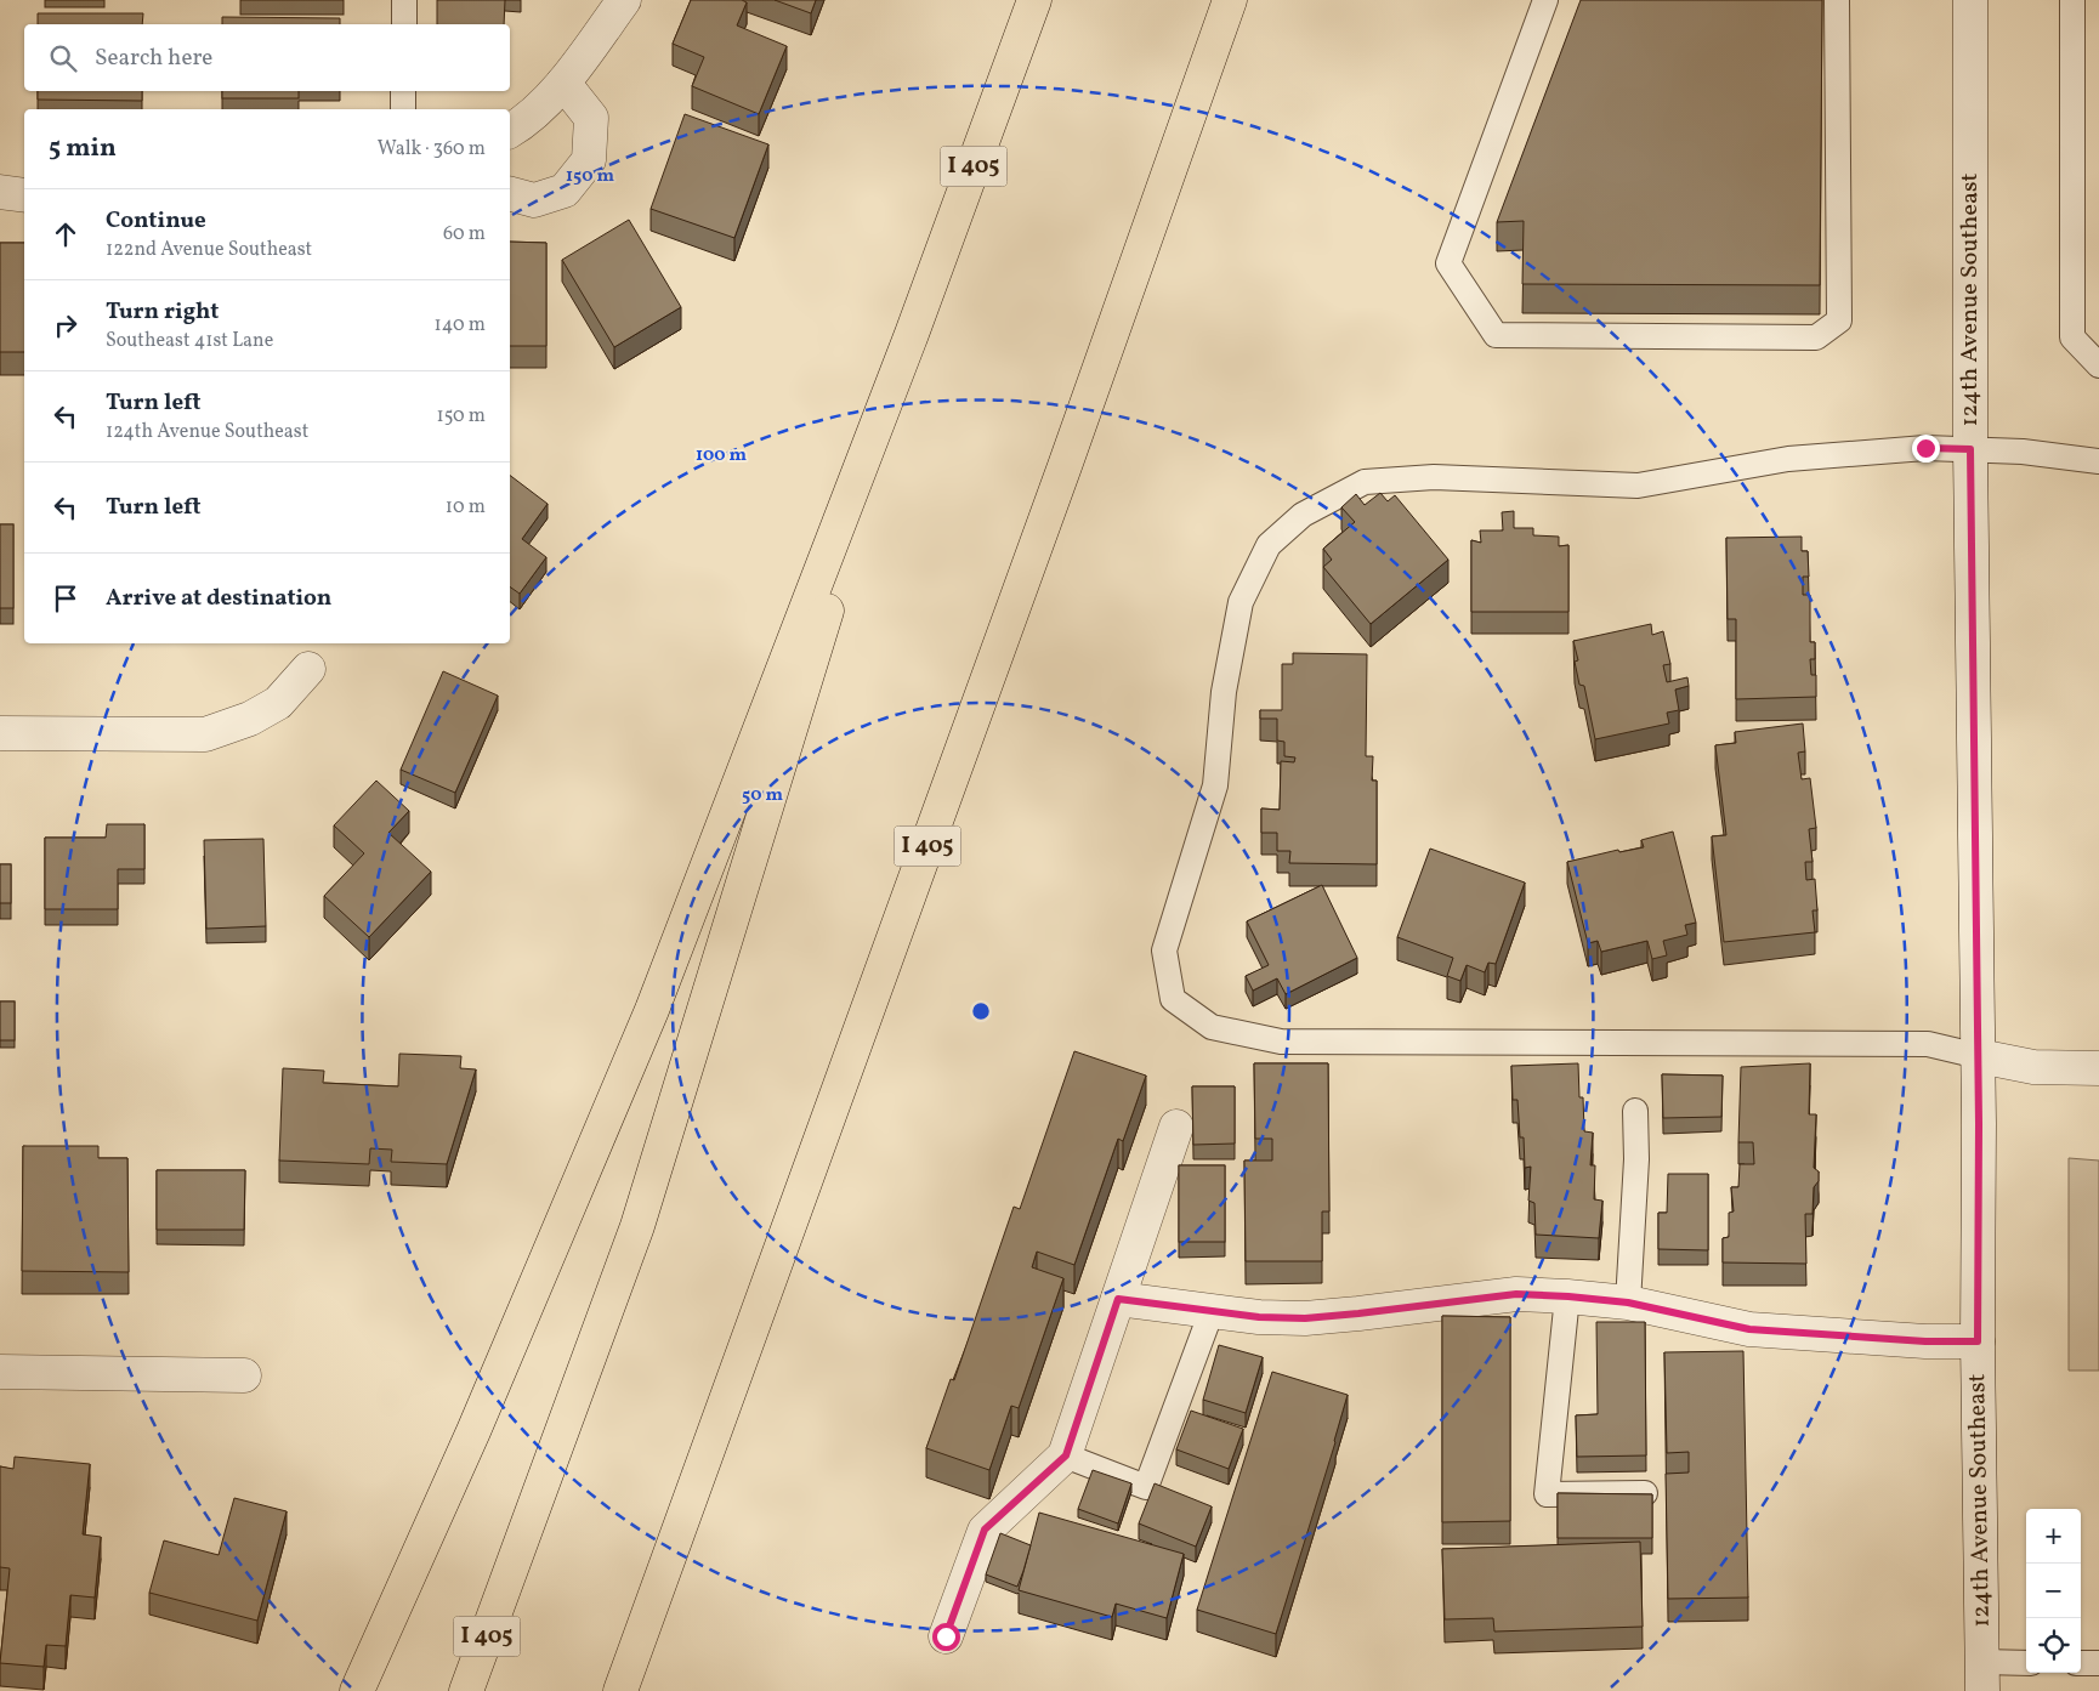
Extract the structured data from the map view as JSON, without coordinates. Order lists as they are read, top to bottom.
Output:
{
  "streets": {
    "highway": ["I 405"],
    "street": ["124th Avenue Southeast"]
  },
  "page": {
    "search": "Search here",
    "heading": ["5 min", "Walk · 360 m"],
    "list": [
      ["Continue", "122nd Avenue Southeast", "60 m"],
      ["Turn right", "Southeast 41st Lane", "140 m"],
      ["Turn left", "124th Avenue Southeast", "150 m"],
      ["Turn left", "10 m"],
      "Arrive at destination"
    ],
    "map_buttons": ["+", "−"]
  },
  "rings": ["150 m", "100 m", "50 m"]
}
